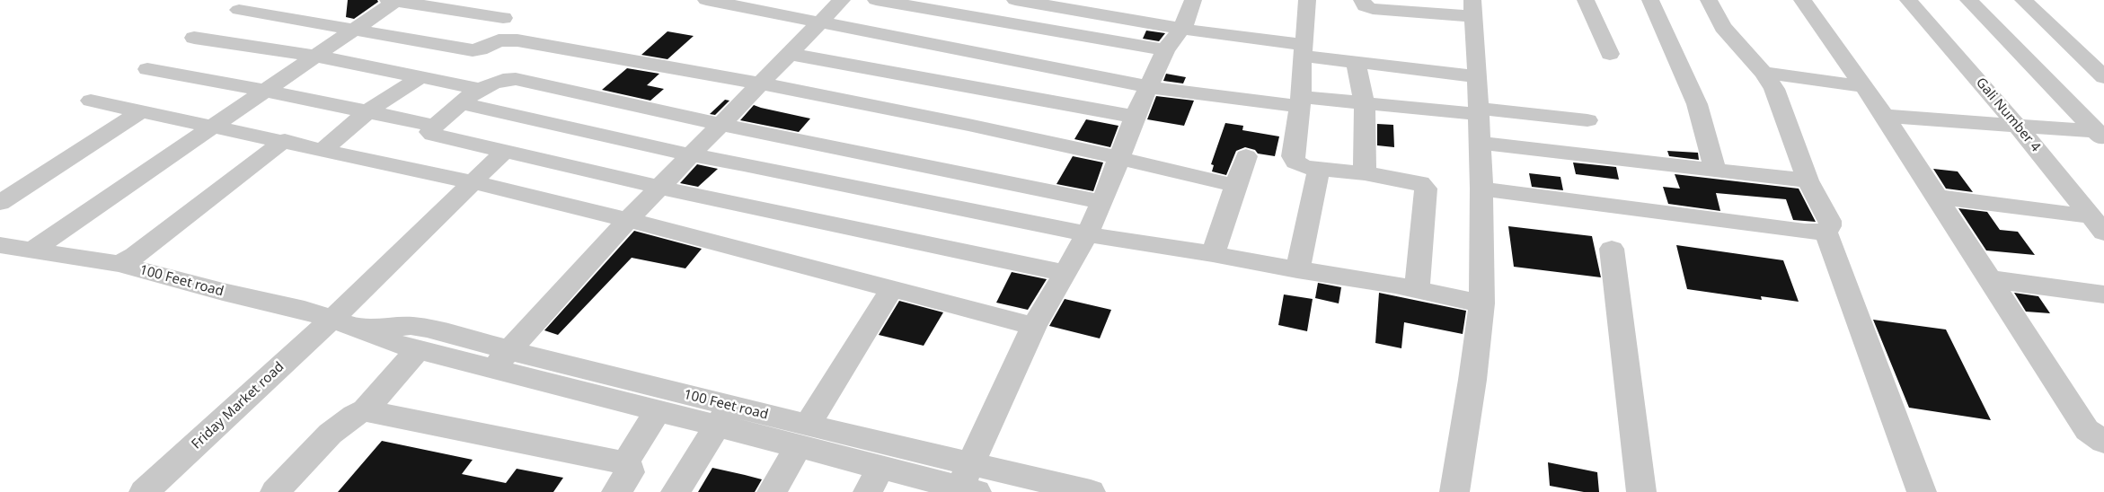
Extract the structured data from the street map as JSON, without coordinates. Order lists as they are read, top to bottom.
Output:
{
  "streets": {
    "street": ["Gali Number 4", "100 Feet road", "Friday Market road"]
  },
  "crossings": [
    ["100 Feet road", "Friday Market road"]
  ]
}
